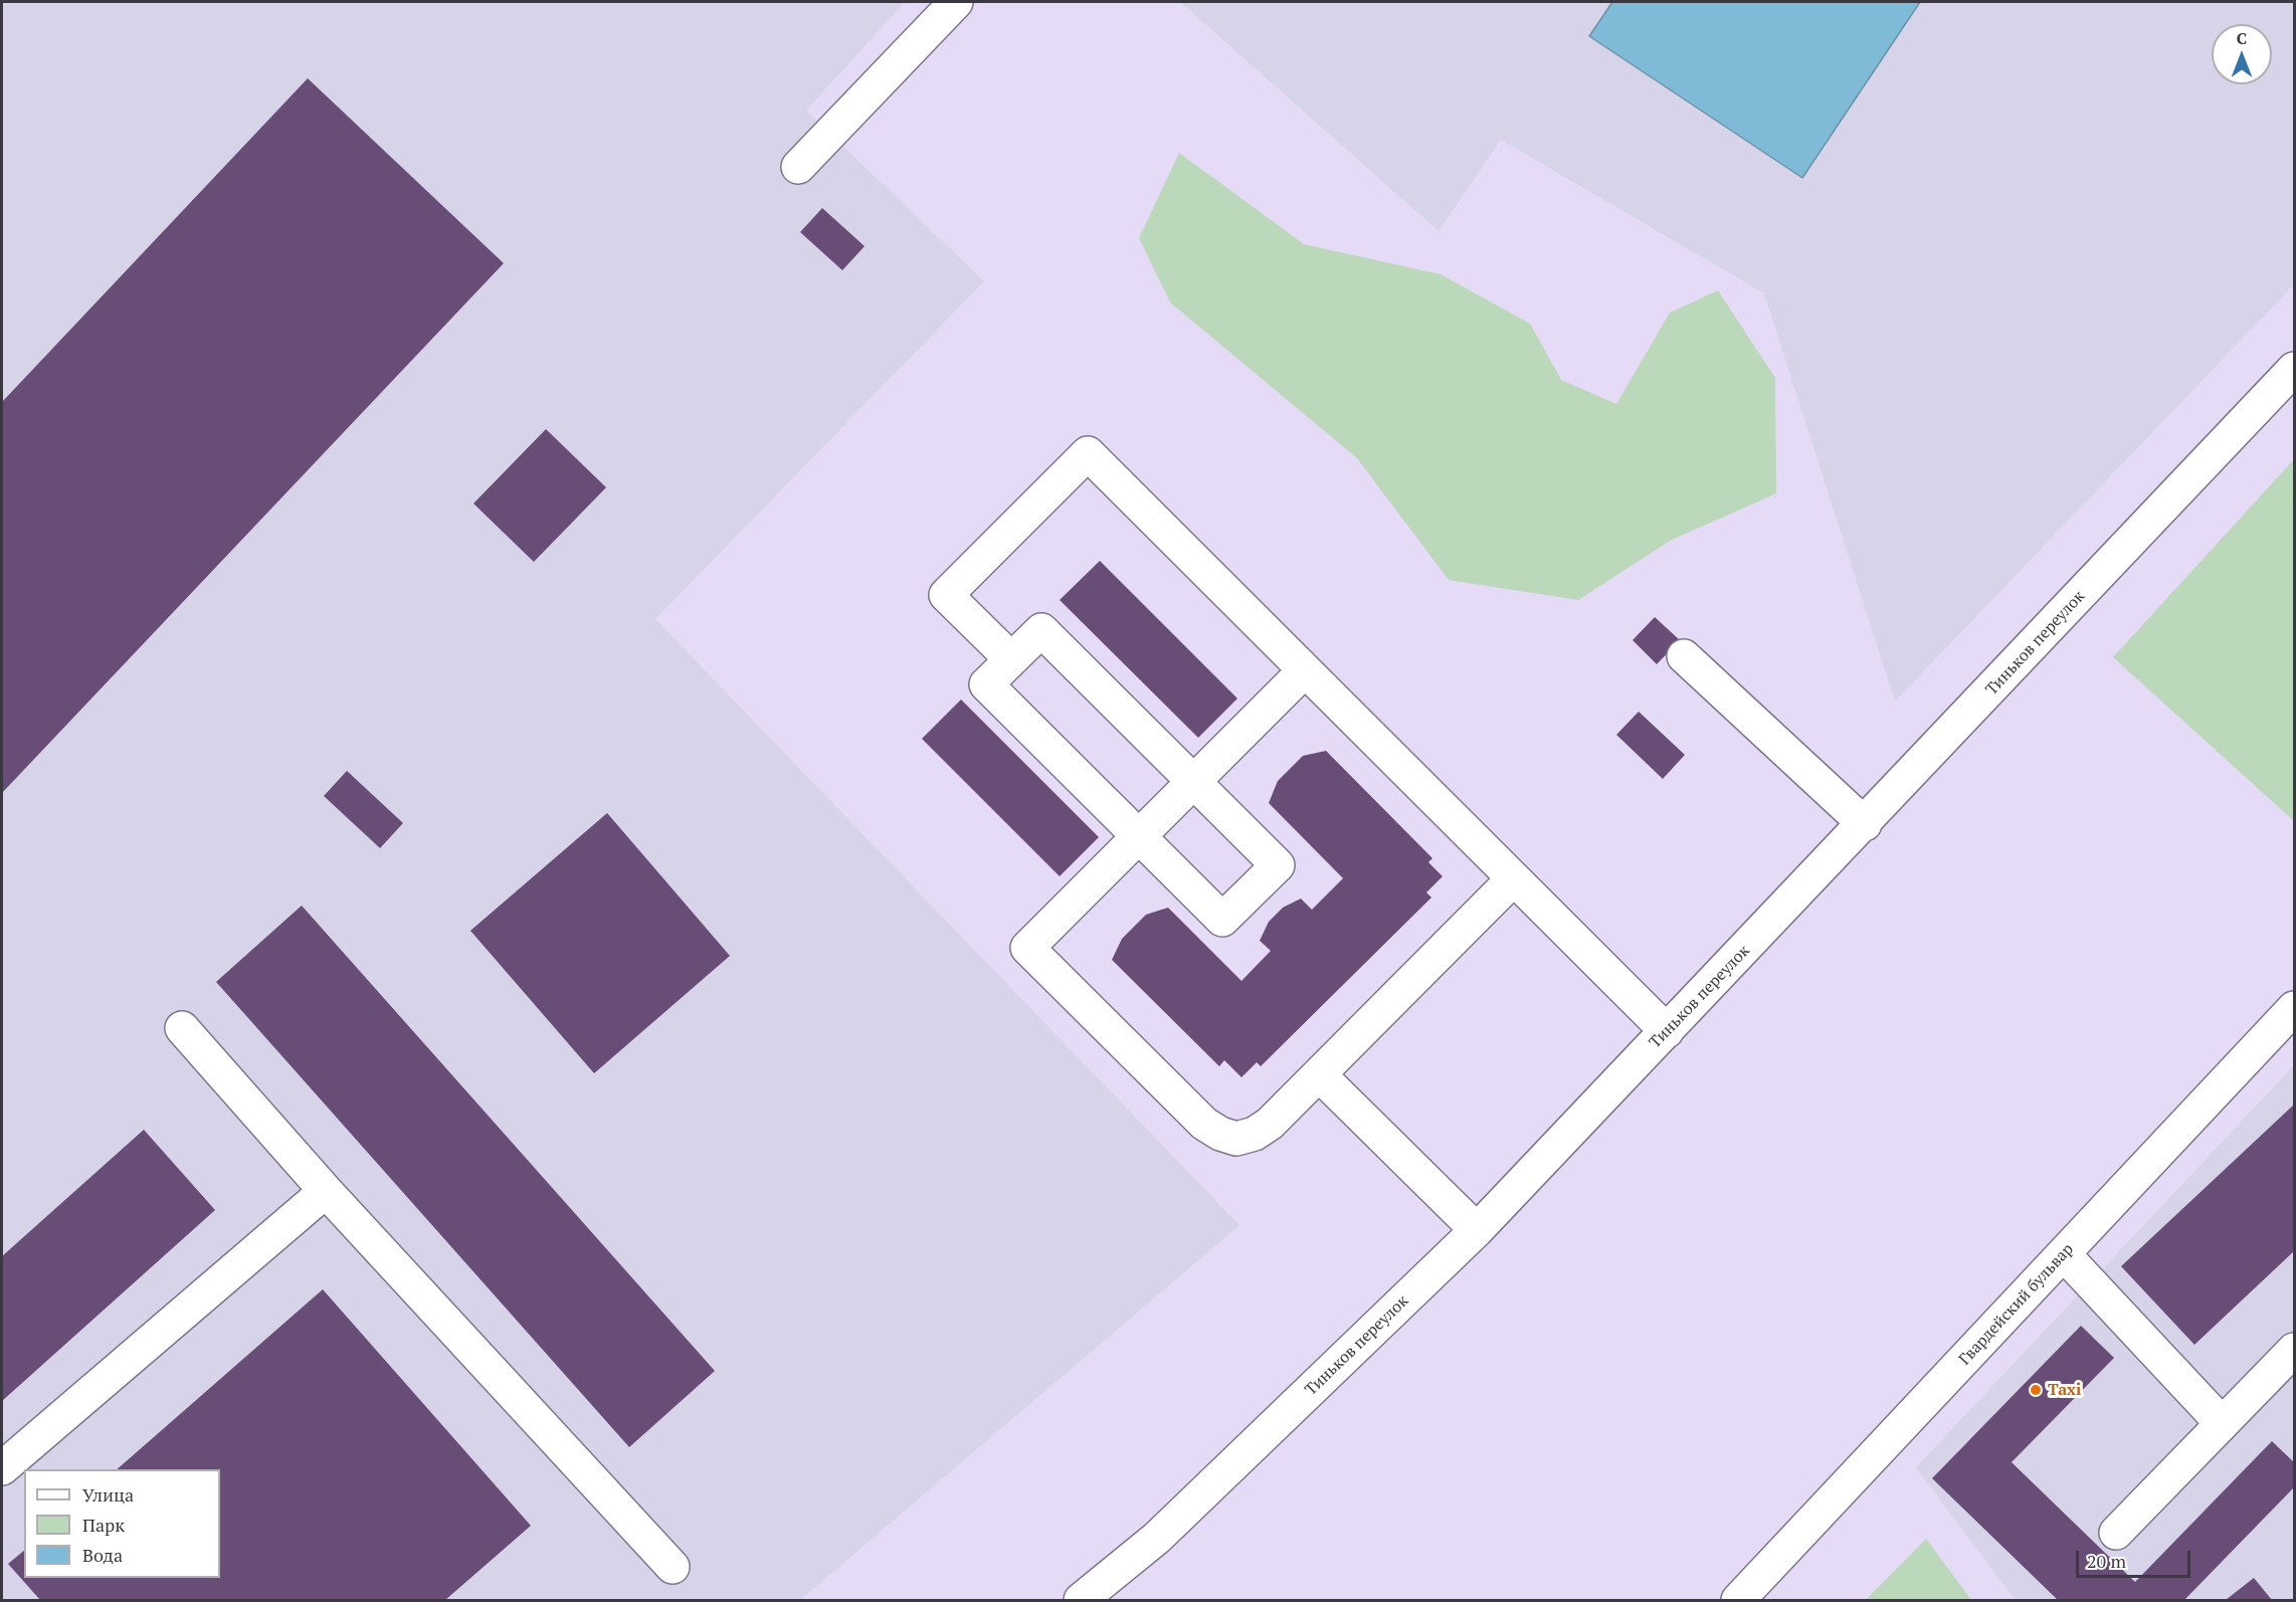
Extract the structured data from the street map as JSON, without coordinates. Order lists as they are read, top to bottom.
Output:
{
  "streets": {
    "street": ["Тиньков переулок", "Гвардейский бульвар"]
  },
  "places": ["Taxi"],
  "legend": ["Улица", "Парк", "Вода"],
  "scale_bar": "20 m",
  "north": "top"
}
